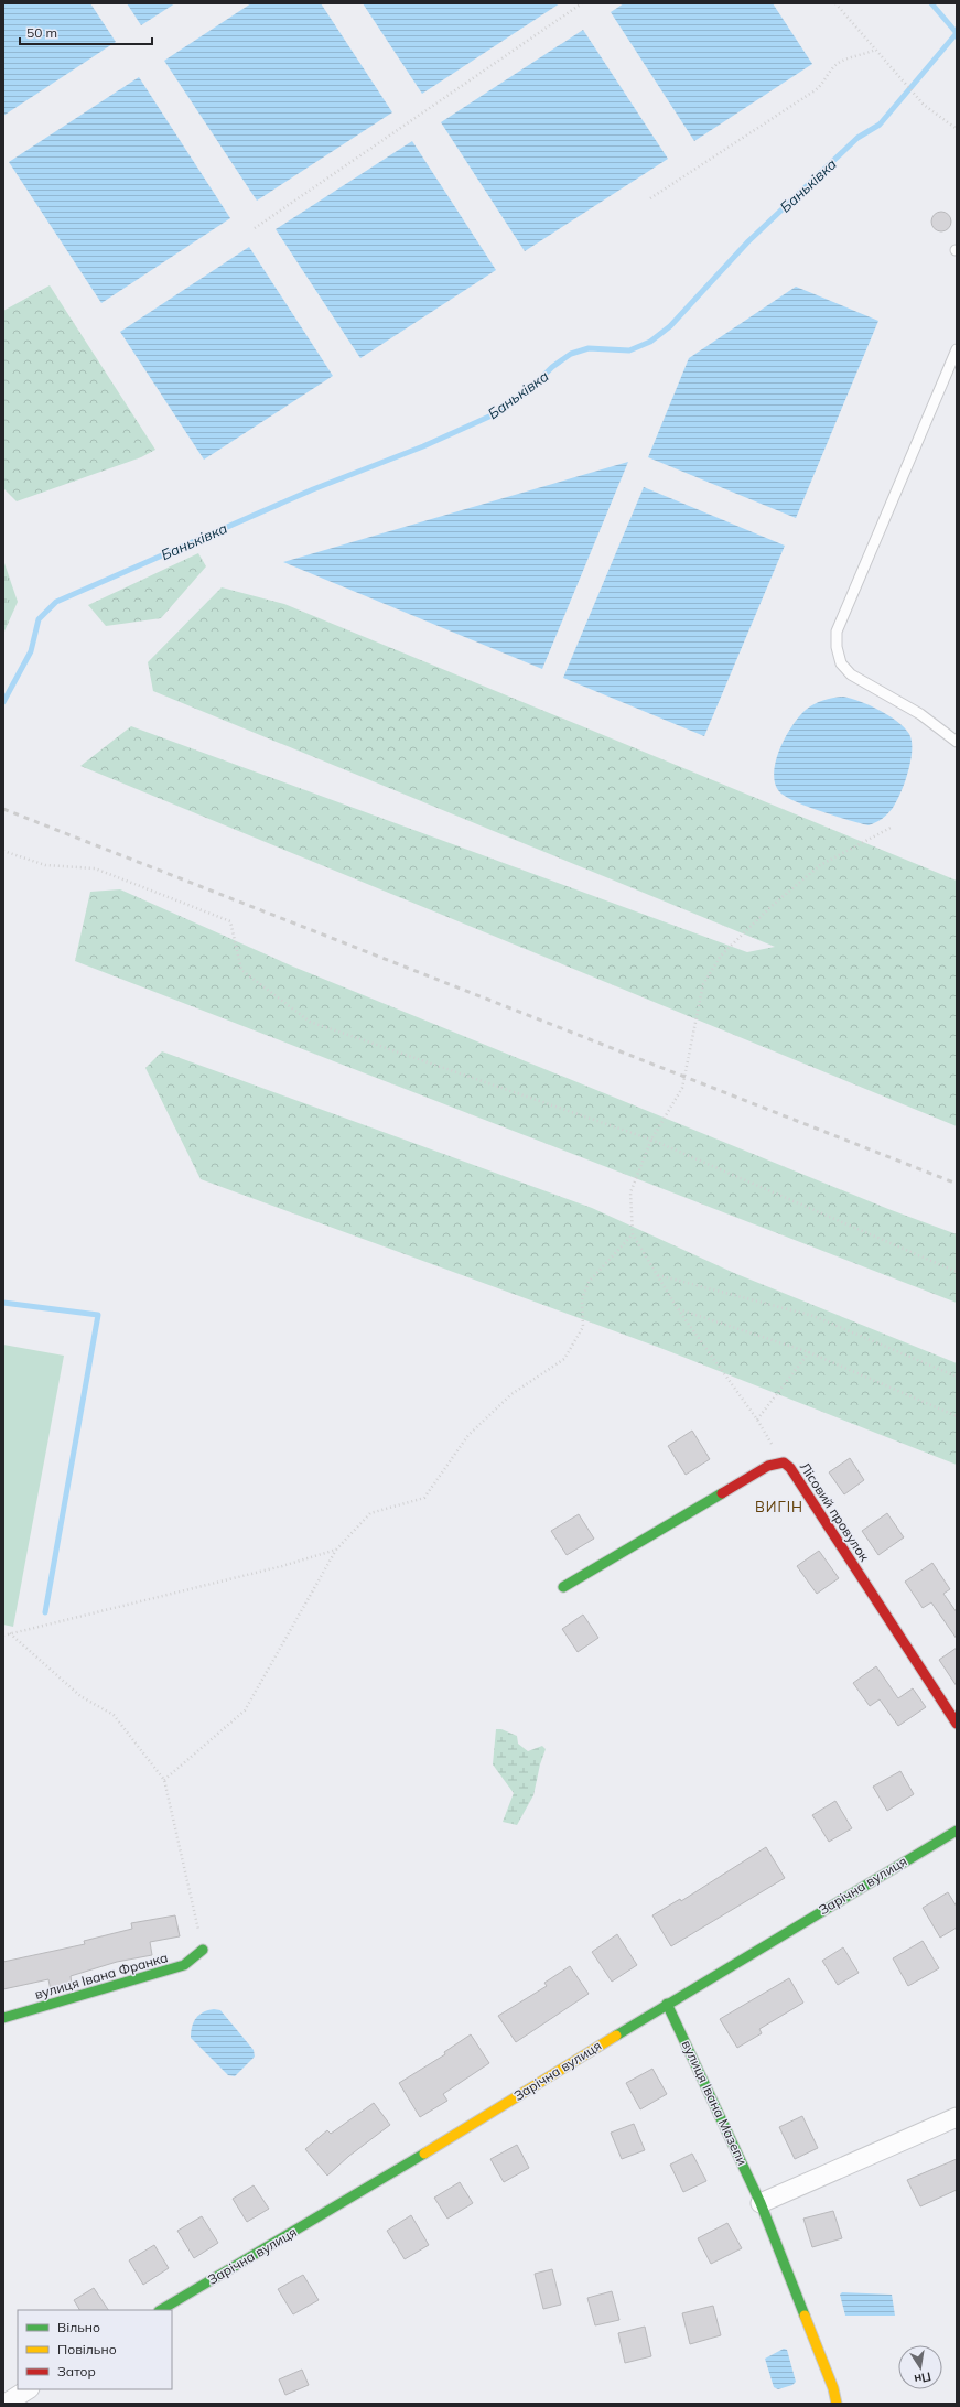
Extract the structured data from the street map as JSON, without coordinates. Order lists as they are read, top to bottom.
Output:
{
  "streets": {
    "street": [
      "Лісовий провулок",
      "Зарічна вулиця",
      "вулиця Івана Франка",
      "вулиця Івана Мазепи"
    ]
  },
  "crossings": [
    ["Зарічна вулиця", "вулиця Івана Мазепи"]
  ],
  "districts": ["ВИГІН"],
  "water": ["Баньківка"],
  "legend": ["Вільно", "Повільно", "Затор"],
  "scale_bar": "50 m",
  "north": "bottom"
}
